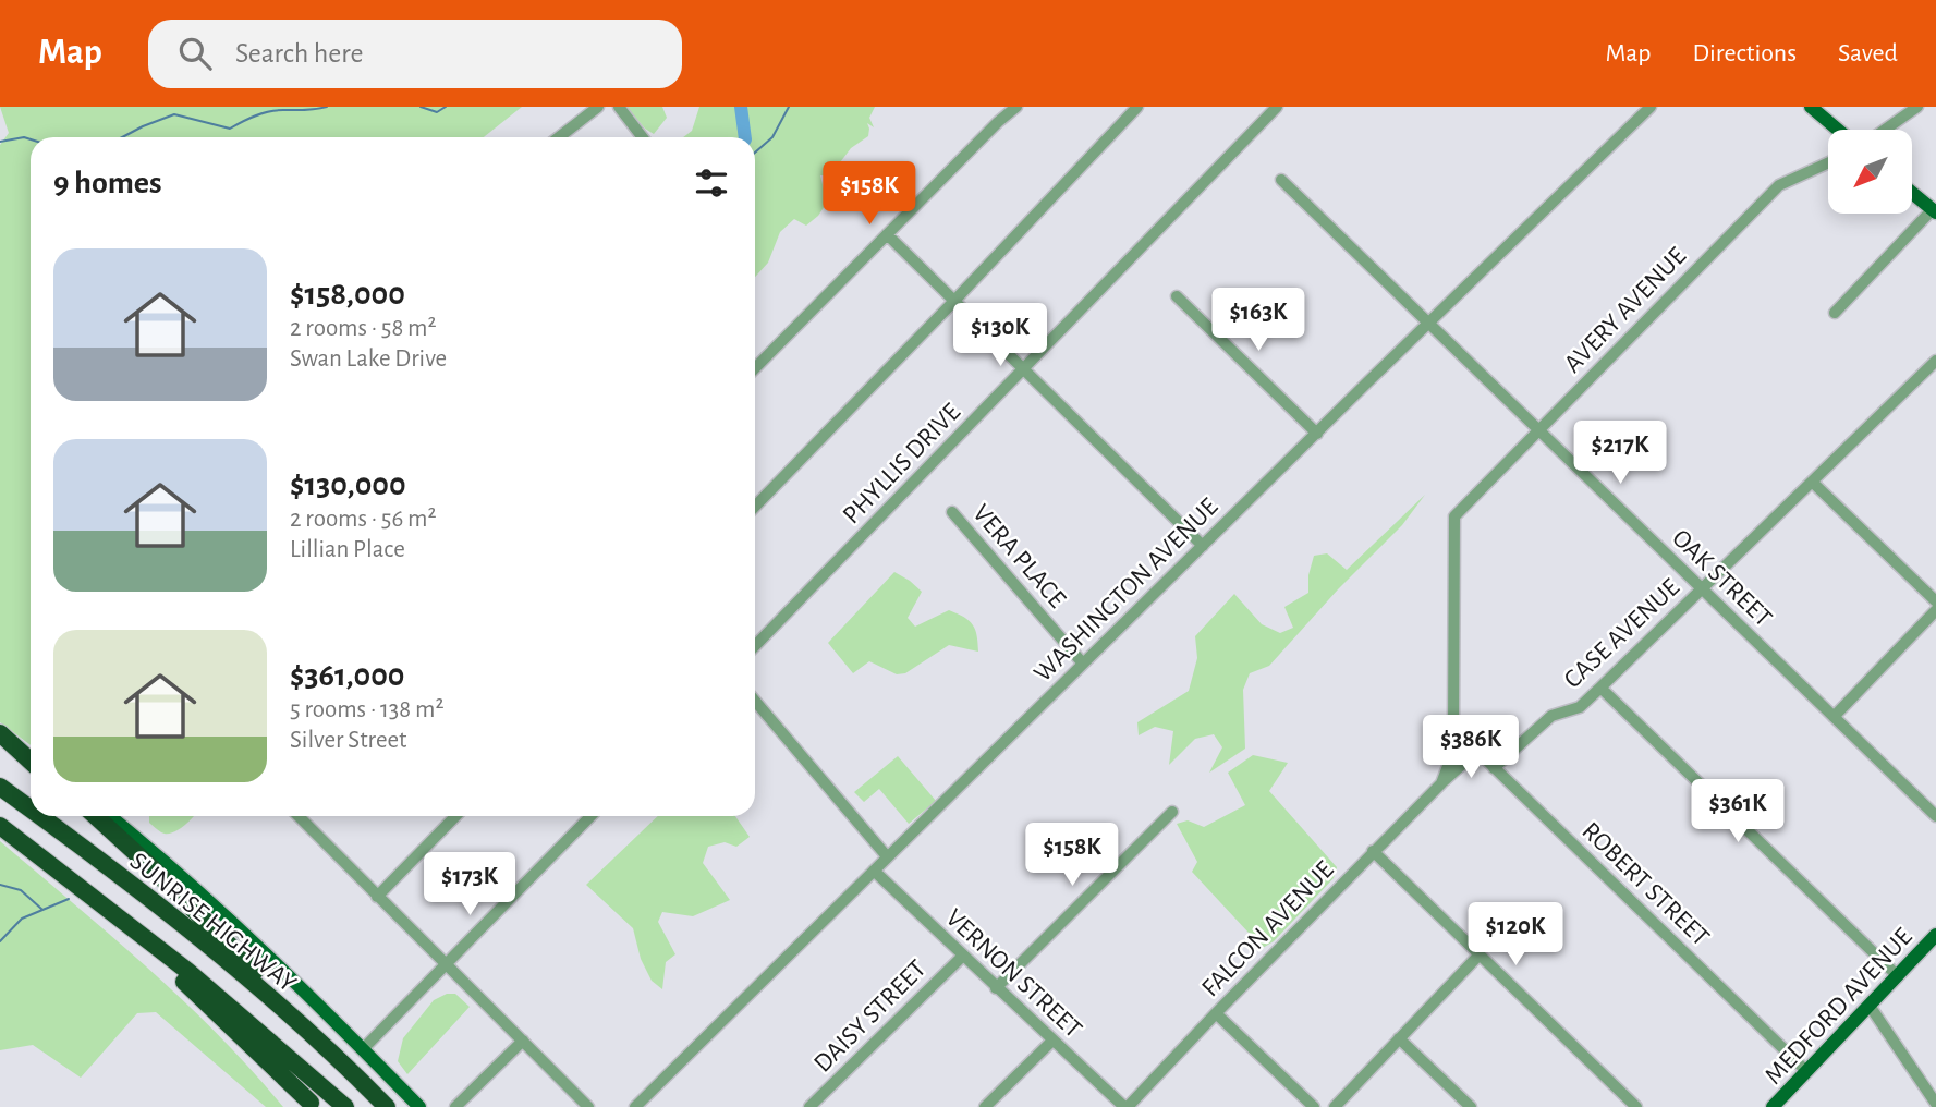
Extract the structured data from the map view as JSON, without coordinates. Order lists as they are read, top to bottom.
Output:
{
  "streets": {
    "highway": ["SUNRISE HIGHWAY"],
    "main road": ["MEDFORD AVENUE"],
    "street": [
      "AVERY AVENUE",
      "PHYLLIS DRIVE",
      "VERA PLACE",
      "OAK STREET",
      "WASHINGTON AVENUE",
      "CASE AVENUE",
      "ROBERT STREET",
      "FALCON AVENUE",
      "VERNON STREET",
      "DAISY STREET"
    ]
  },
  "crossings": [
    ["AVERY AVENUE", "OAK STREET"],
    ["AVERY AVENUE", "ROBERT STREET"],
    ["VERA PLACE", "WASHINGTON AVENUE"],
    ["OAK STREET", "WASHINGTON AVENUE"],
    ["OAK STREET", "CASE AVENUE"],
    ["WASHINGTON AVENUE", "VERNON STREET"],
    ["CASE AVENUE", "ROBERT STREET"],
    ["ROBERT STREET", "FALCON AVENUE"],
    ["ROBERT STREET", "MEDFORD AVENUE"],
    ["FALCON AVENUE", "VERNON STREET"],
    ["VERNON STREET", "DAISY STREET"]
  ],
  "north": "bottom left",
  "page": {
    "header": "Map",
    "search": "Search here",
    "nav": ["Map", "Directions", "Saved"],
    "heading": "9 homes",
    "price": [
      "$158K",
      "$163K",
      "$130K",
      "$217K",
      "$386K",
      "$361K",
      "$158K",
      "$173K",
      "$120K"
    ],
    "list": [
      {
        "name": "$158,000",
        "note": "2 rooms · 58 m² · Swan Lake Drive"
      },
      {
        "name": "$130,000",
        "note": "2 rooms · 56 m² · Lillian Place"
      },
      {
        "name": "$361,000",
        "note": "5 rooms · 138 m² · Silver Street"
      }
    ]
  }
}
